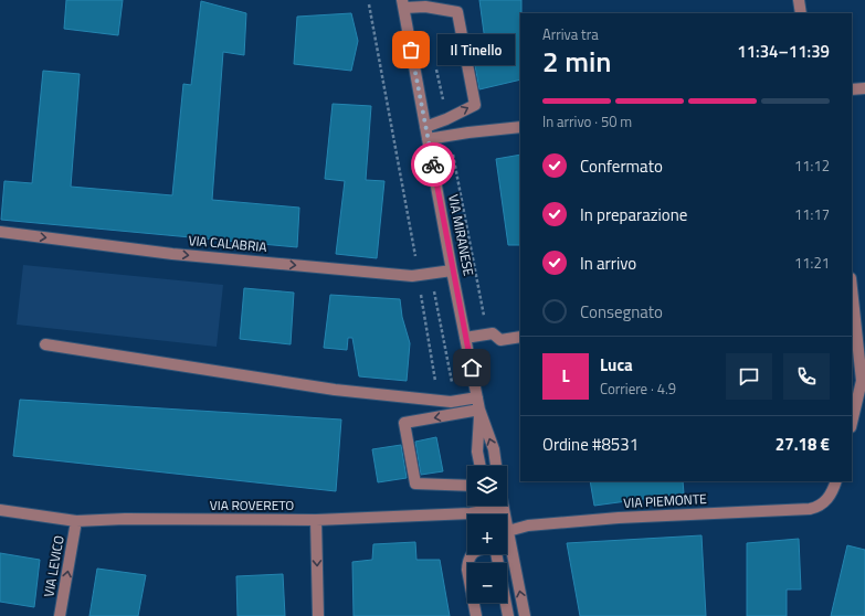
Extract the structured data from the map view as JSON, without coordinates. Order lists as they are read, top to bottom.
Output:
{
  "streets": {
    "street": [
      "VIA MIRANESE",
      "VIA CALABRIA",
      "VIA PIEMONTE",
      "VIA ROVERETO",
      "VIA LEVICO"
    ]
  },
  "crossings": [
    ["VIA MIRANESE", "VIA CALABRIA"],
    ["VIA ROVERETO", "VIA LEVICO"]
  ],
  "one_way": ["VIA CALABRIA", "VIA LEVICO"],
  "places": ["Il Tinello"],
  "page": {
    "heading": ["2 min", "Arriva tra", "11:34–11:39"],
    "panel": [
      "Luca",
      "Corriere · 4.9",
      "Ordine #8531",
      "27.18 €"
    ],
    "bubble": "Il Tinello",
    "bar": "In arrivo · 50 m",
    "list": [
      ["Confermato", "11:12"],
      ["In preparazione", "11:17"],
      ["In arrivo", "11:21"],
      "Consegnato"
    ],
    "round": "L",
    "map_buttons": ["+", "−"]
  }
}
